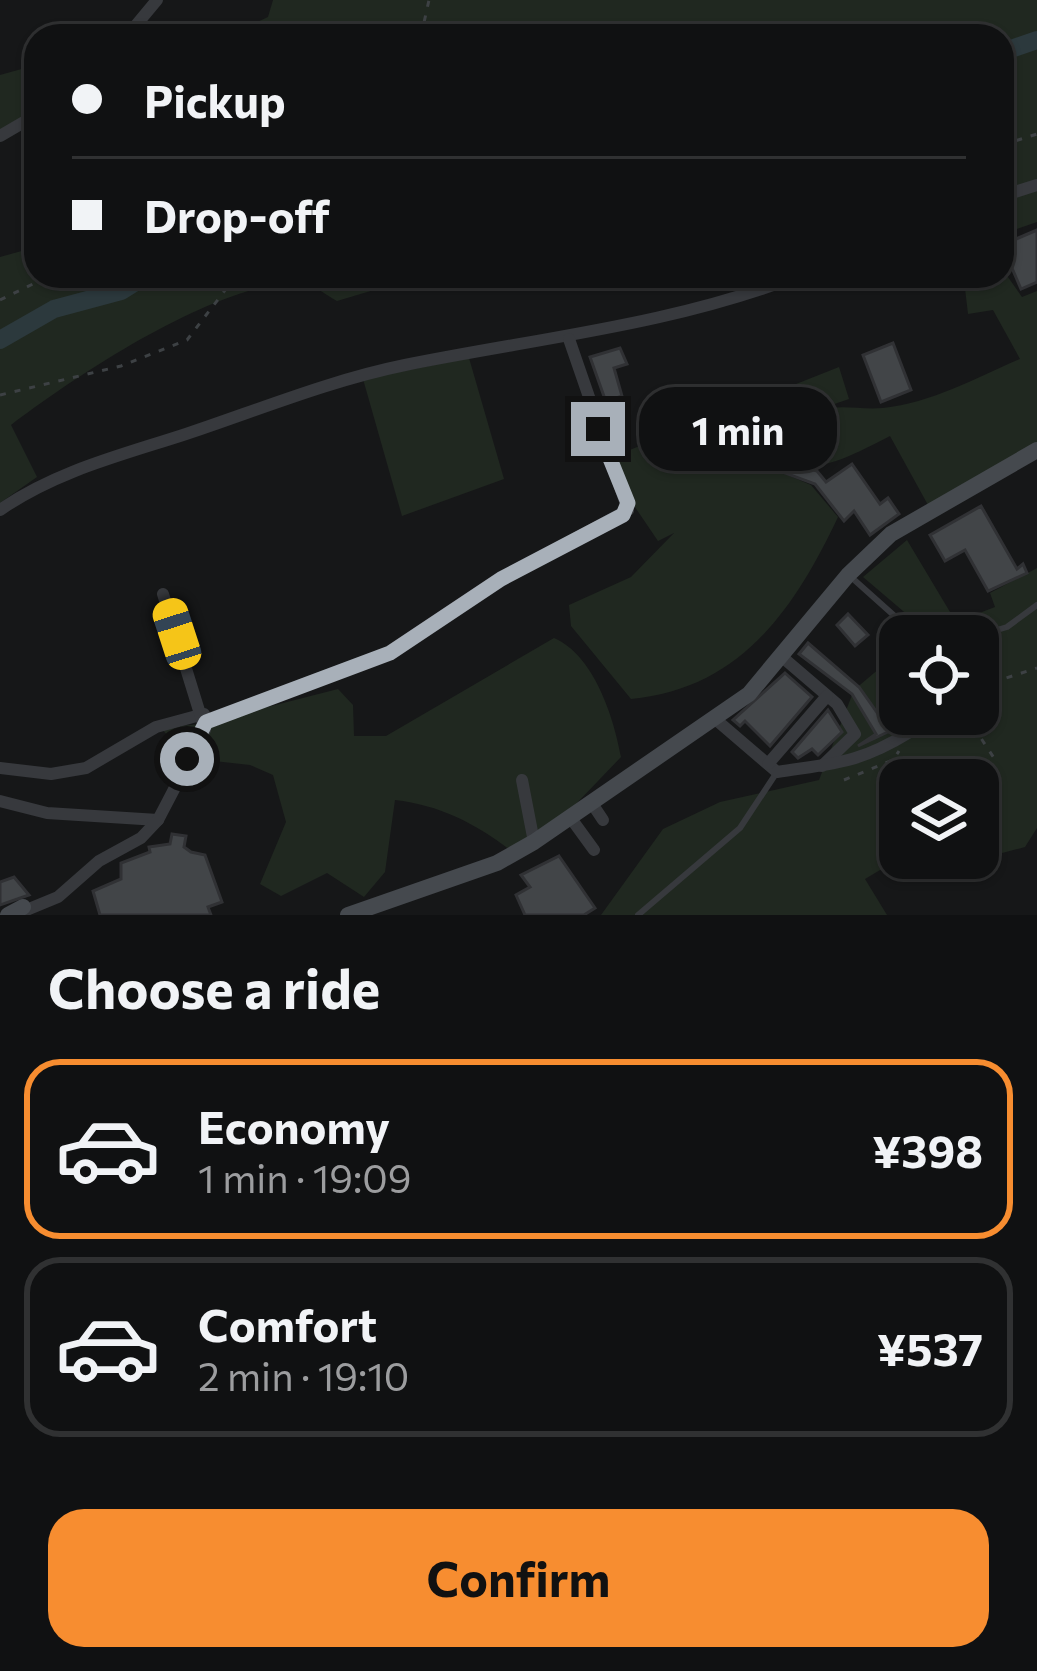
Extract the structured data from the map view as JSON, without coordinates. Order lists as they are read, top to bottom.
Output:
{
  "page": {
    "banner": ["Pickup", "Drop-off"],
    "bubble": "1 min",
    "heading": "Choose a ride",
    "list": [
      {
        "name": "Economy",
        "note": "1 min · 19:09",
        "value": "¥398"
      },
      {
        "name": "Comfort",
        "note": "2 min · 19:10",
        "value": "¥537"
      }
    ],
    "buttons": "Confirm"
  }
}
